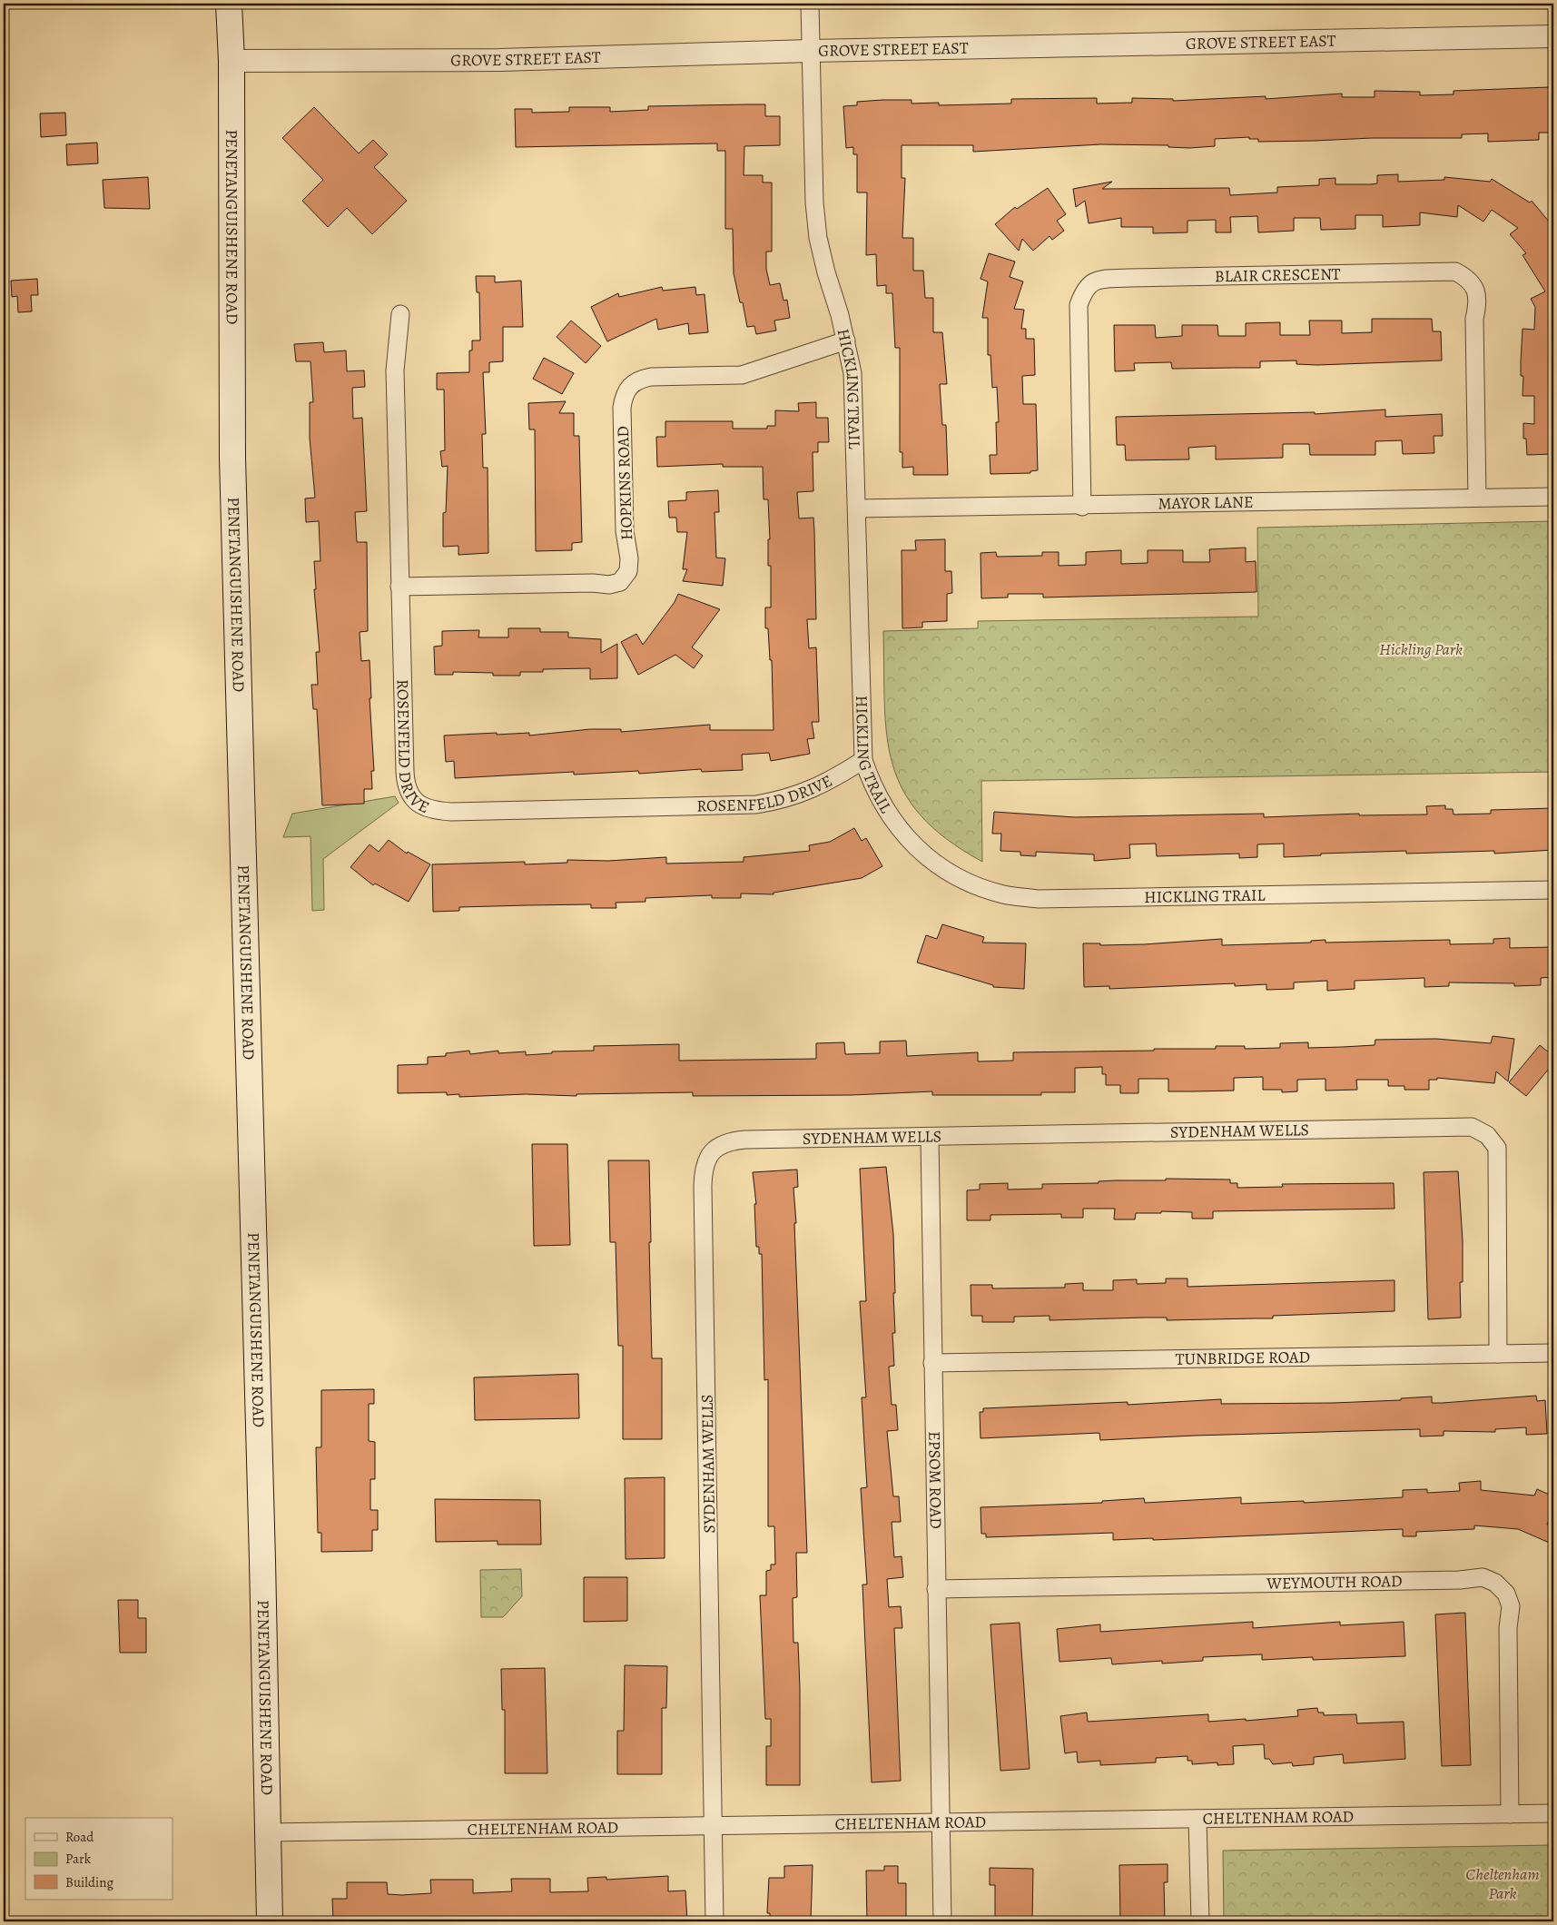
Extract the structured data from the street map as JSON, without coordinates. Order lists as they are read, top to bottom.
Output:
{
  "streets": {
    "main road": ["PENETANGUISHENE ROAD"],
    "street": [
      "GROVE STREET EAST",
      "BLAIR CRESCENT",
      "HICKLING TRAIL",
      "HOPKINS ROAD",
      "MAYOR LANE",
      "ROSENFELD DRIVE",
      "SYDENHAM WELLS",
      "TUNBRIDGE ROAD",
      "EPSOM ROAD",
      "WEYMOUTH ROAD",
      "CHELTENHAM ROAD"
    ]
  },
  "crossings": [
    ["GROVE STREET EAST", "PENETANGUISHENE ROAD"],
    ["GROVE STREET EAST", "HICKLING TRAIL"],
    ["PENETANGUISHENE ROAD", "CHELTENHAM ROAD"],
    ["BLAIR CRESCENT", "MAYOR LANE"],
    ["HICKLING TRAIL", "HOPKINS ROAD"],
    ["HICKLING TRAIL", "MAYOR LANE"],
    ["HICKLING TRAIL", "ROSENFELD DRIVE"],
    ["HOPKINS ROAD", "ROSENFELD DRIVE"],
    ["SYDENHAM WELLS", "TUNBRIDGE ROAD"],
    ["SYDENHAM WELLS", "EPSOM ROAD"],
    ["SYDENHAM WELLS", "CHELTENHAM ROAD"],
    ["TUNBRIDGE ROAD", "EPSOM ROAD"],
    ["EPSOM ROAD", "WEYMOUTH ROAD"],
    ["EPSOM ROAD", "CHELTENHAM ROAD"],
    ["WEYMOUTH ROAD", "CHELTENHAM ROAD"]
  ],
  "parks": ["Hickling Park", "Cheltenham Park"],
  "legend": ["Road", "Park", "Building"]
}
